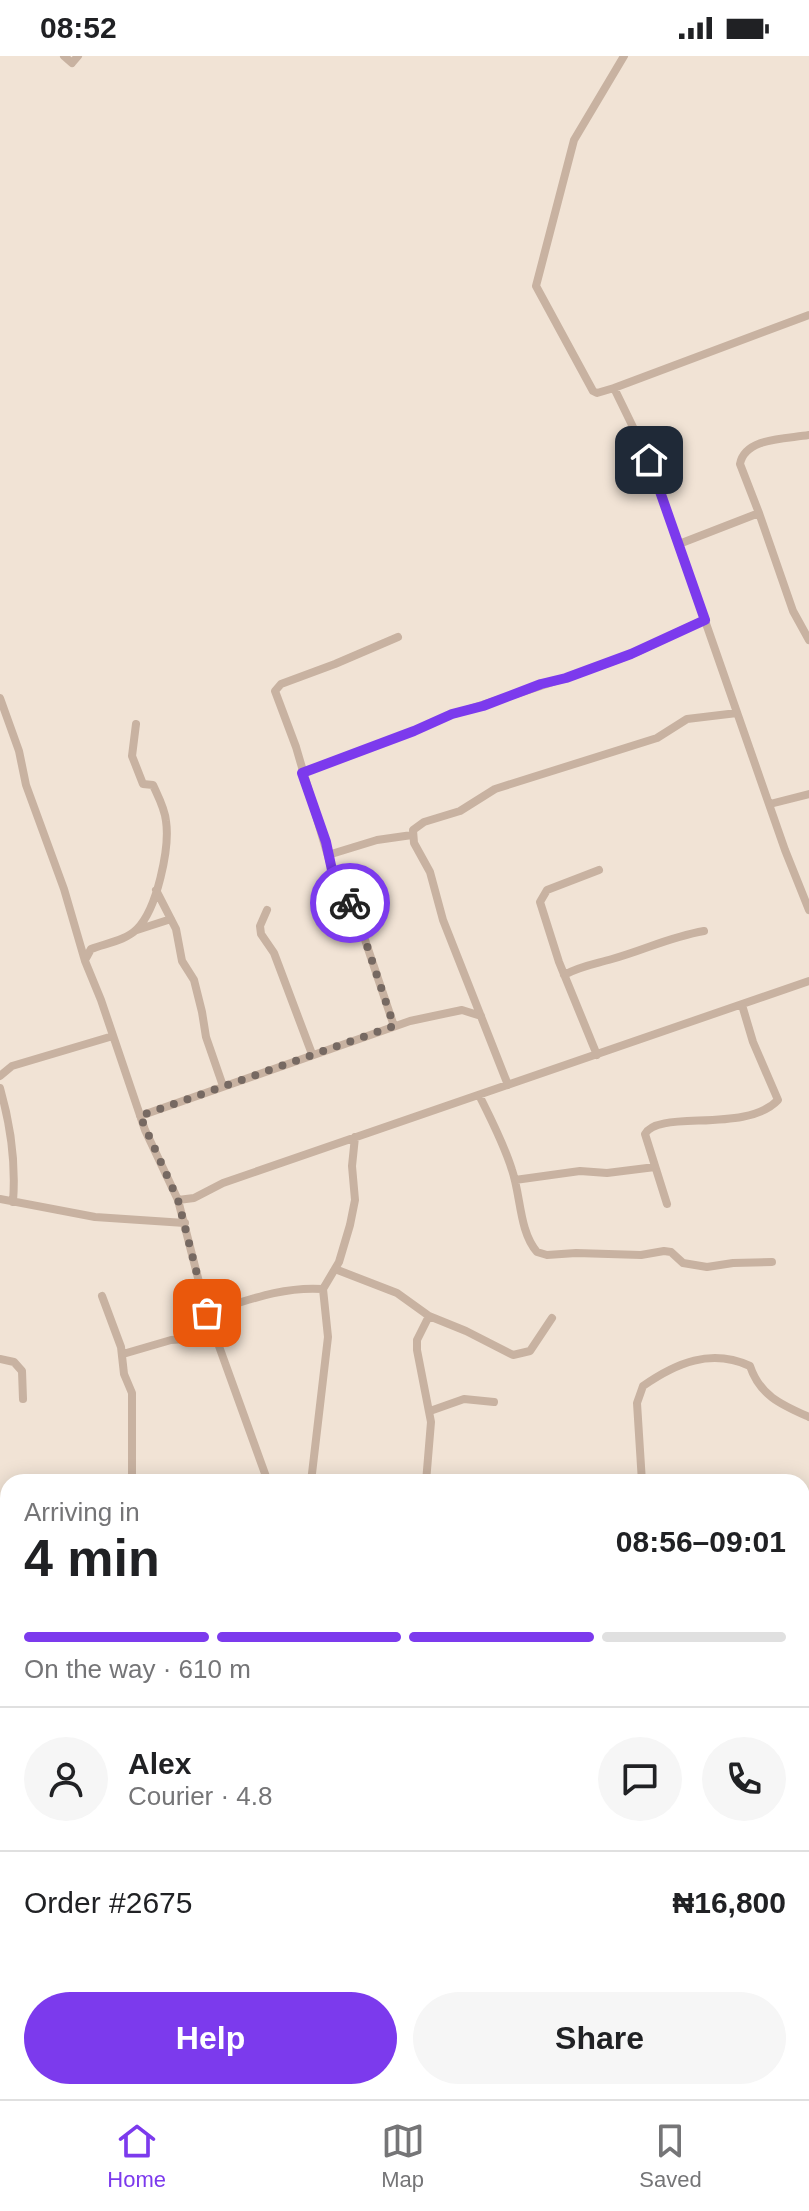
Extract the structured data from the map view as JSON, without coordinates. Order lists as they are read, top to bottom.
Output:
{
  "page": {
    "status": "08:52",
    "heading": ["4 min", "Arriving in", "08:56–09:01"],
    "panel": [
      "Alex",
      "Courier · 4.8",
      "Order #2675",
      "₦16,800"
    ],
    "bar": "On the way · 610 m",
    "buttons": ["Help", "Share"],
    "tabs": ["Home", "Map", "Saved"]
  }
}
